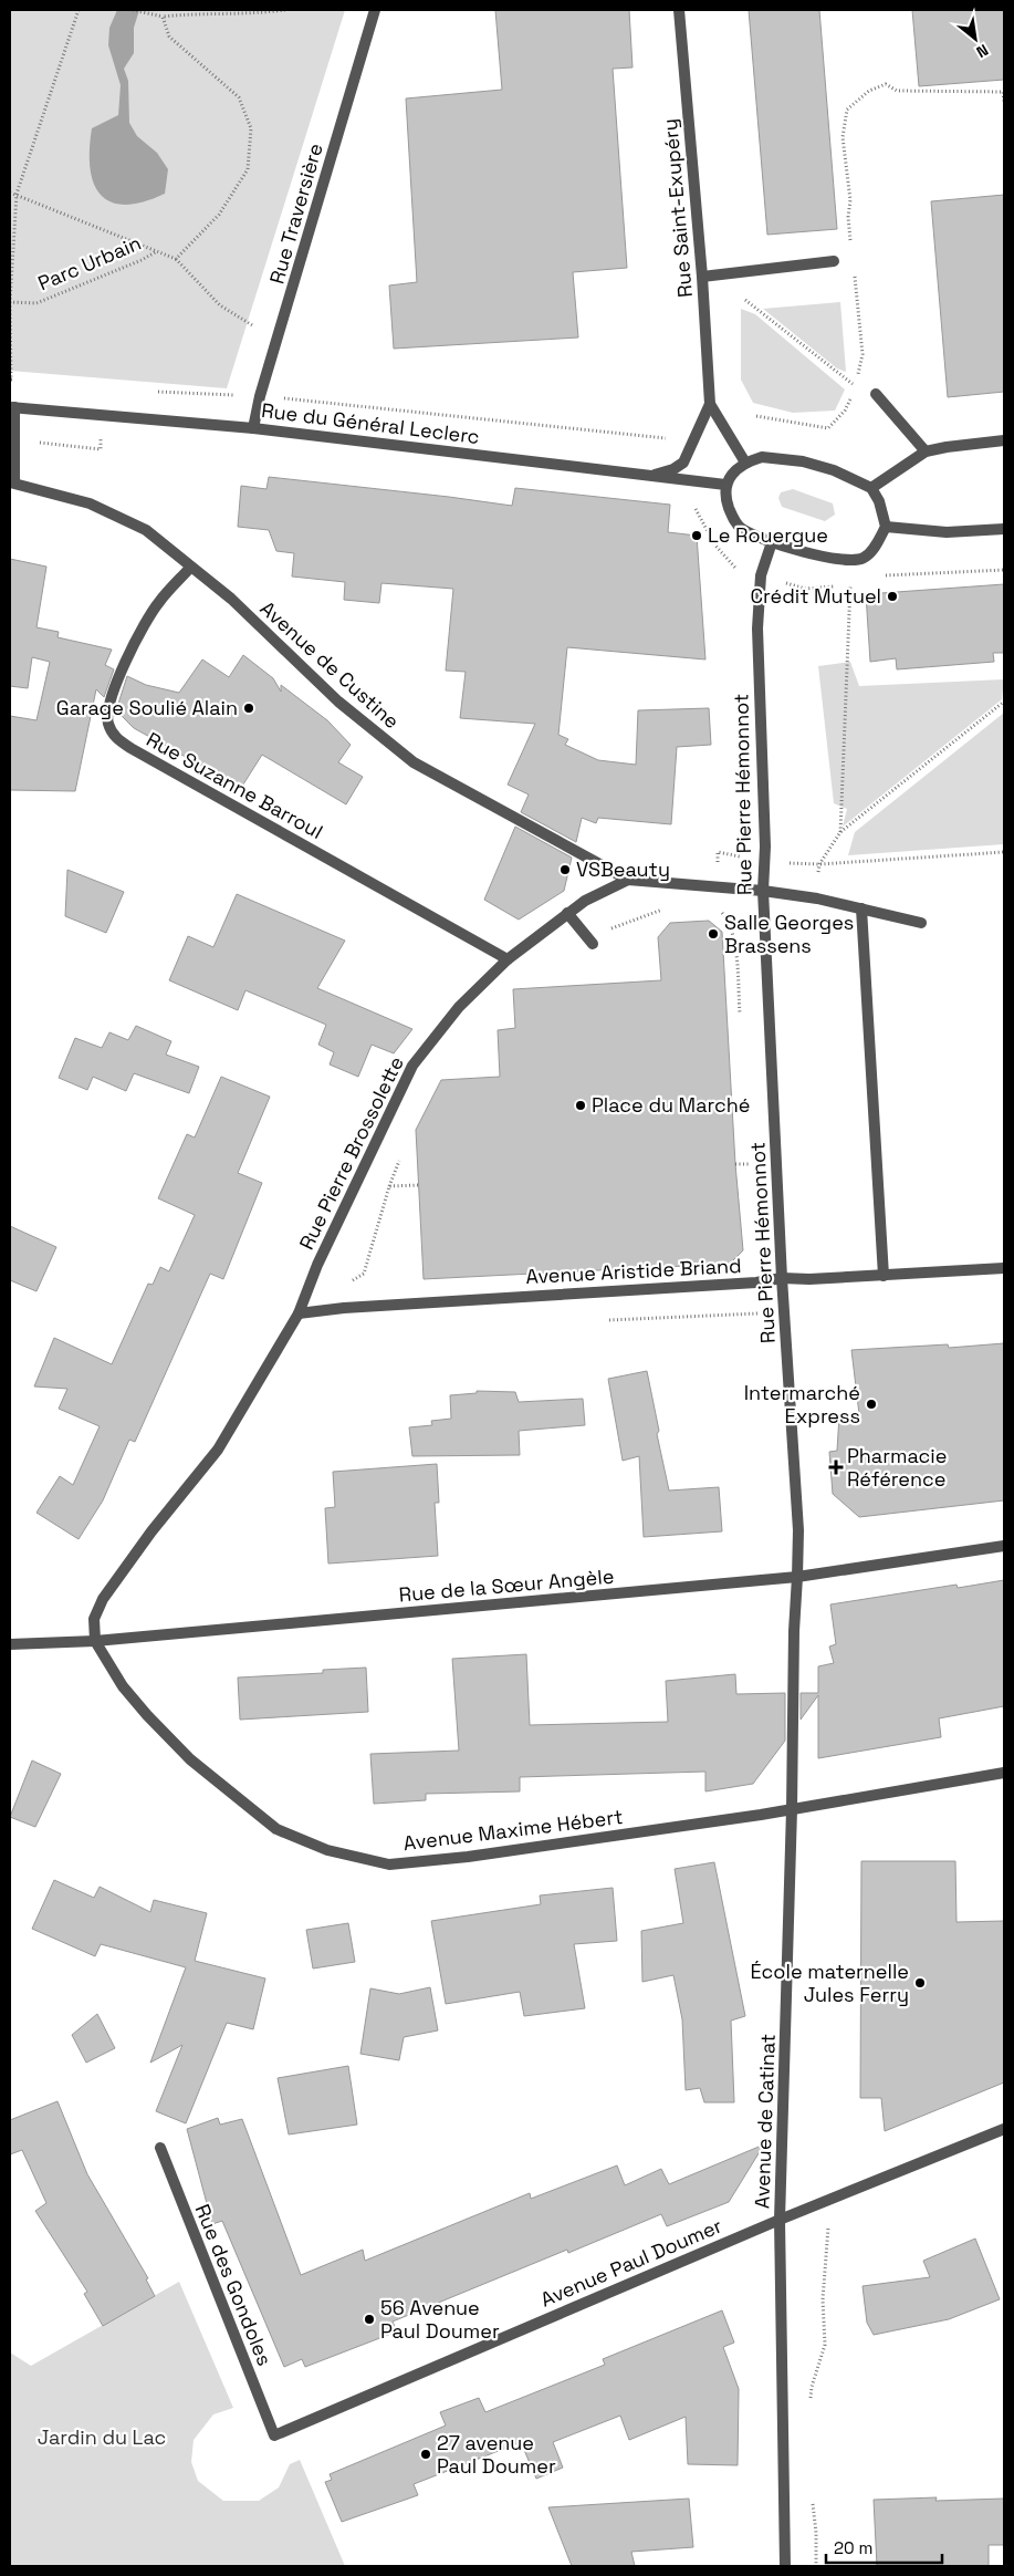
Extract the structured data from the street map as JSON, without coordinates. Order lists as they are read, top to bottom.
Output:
{
  "streets": {
    "street": [
      "Rue Saint-Exupéry",
      "Rue Traversière",
      "Rue du Général Leclerc",
      "Avenue de Custine",
      "Rue Suzanne Barroul",
      "Rue Pierre Hémonnot",
      "Rue Pierre Brossolette",
      "Avenue Aristide Briand",
      "Rue de la Sœur Angèle",
      "Avenue Maxime Hébert",
      "Avenue de Catinat",
      "Avenue Paul Doumer",
      "Rue des Gondoles"
    ],
    "path": ["Parc Urbain"]
  },
  "crossings": [
    ["Rue Saint-Exupéry", "Rue du Général Leclerc"],
    ["Rue Traversière", "Rue du Général Leclerc"],
    ["Avenue de Custine", "Rue Suzanne Barroul"],
    ["Avenue de Custine", "Rue Pierre Brossolette"],
    ["Rue Suzanne Barroul", "Rue Pierre Brossolette"],
    ["Rue Pierre Hémonnot", "Avenue Aristide Briand"],
    ["Rue Pierre Hémonnot", "Rue de la Sœur Angèle"],
    ["Rue Pierre Hémonnot", "Avenue de Catinat"],
    ["Rue Pierre Brossolette", "Avenue Aristide Briand"],
    ["Rue Pierre Brossolette", "Rue de la Sœur Angèle"],
    ["Rue Pierre Brossolette", "Avenue Maxime Hébert"],
    ["Rue de la Sœur Angèle", "Avenue Maxime Hébert"],
    ["Rue de la Sœur Angèle", "Avenue de Catinat"],
    ["Avenue Maxime Hébert", "Avenue de Catinat"],
    ["Avenue de Catinat", "Avenue Paul Doumer"],
    ["Avenue Paul Doumer", "Rue des Gondoles"]
  ],
  "parks": ["Jardin du Lac"],
  "places": {
    "other": [
      "Le Rouergue",
      "Crédit Mutuel",
      "Garage Soulié Alain",
      "VSBeauty",
      "Salle Georges Brassens",
      "Place du Marché",
      "Intermarché Express",
      "École maternelle Jules Ferry",
      "56 Avenue Paul Doumer",
      "27 avenue Paul Doumer"
    ],
    "health": ["Pharmacie Référence"]
  },
  "scale_bar": "20 m",
  "north": "bottom right"
}
